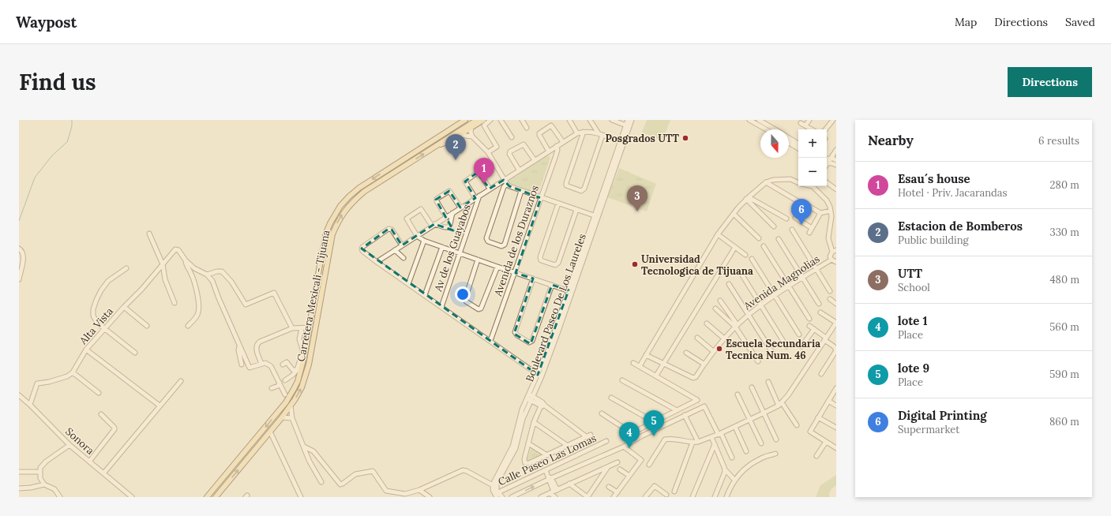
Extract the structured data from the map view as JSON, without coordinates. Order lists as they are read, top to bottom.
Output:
{
  "streets": {
    "main road": ["Carretera Mexicali - Tijuana"],
    "street": [
      "Avenida de los Duraznos",
      "Av de los Guayabos",
      "Avenida Magnolias",
      "Boulevard Paseo De Los Laureles",
      "Alta Vista",
      "Sonora",
      "Calle Paseo Las Lomas"
    ]
  },
  "crossings": [
    ["Boulevard Paseo De Los Laureles", "Calle Paseo Las Lomas"]
  ],
  "places": ["Posgrados UTT", "Universidad Tecnologica de Tijuana", "Escuela Secundaria Tecnica Num. 46"],
  "north": "bottom",
  "page": {
    "header": "Waypost",
    "nav": ["Map", "Directions", "Saved"],
    "buttons": "Directions",
    "title": "Find us",
    "heading": ["Nearby", "6 results"],
    "map_buttons": ["+", "−"],
    "pins": [
      "2",
      "1",
      "3",
      "6",
      "5",
      "4"
    ],
    "list": [
      {
        "mark": "1",
        "name": "Esau´s house",
        "note": "Hotel · Priv. Jacarandas",
        "value": "280 m"
      },
      {
        "mark": "2",
        "name": "Estacion de Bomberos",
        "note": "Public building",
        "value": "330 m"
      },
      {
        "mark": "3",
        "name": "UTT",
        "note": "School",
        "value": "480 m"
      },
      {
        "mark": "4",
        "name": "lote 1",
        "note": "Place",
        "value": "560 m"
      },
      {
        "mark": "5",
        "name": "lote 9",
        "note": "Place",
        "value": "590 m"
      },
      {
        "mark": "6",
        "name": "Digital Printing",
        "note": "Supermarket",
        "value": "860 m"
      }
    ]
  }
}
